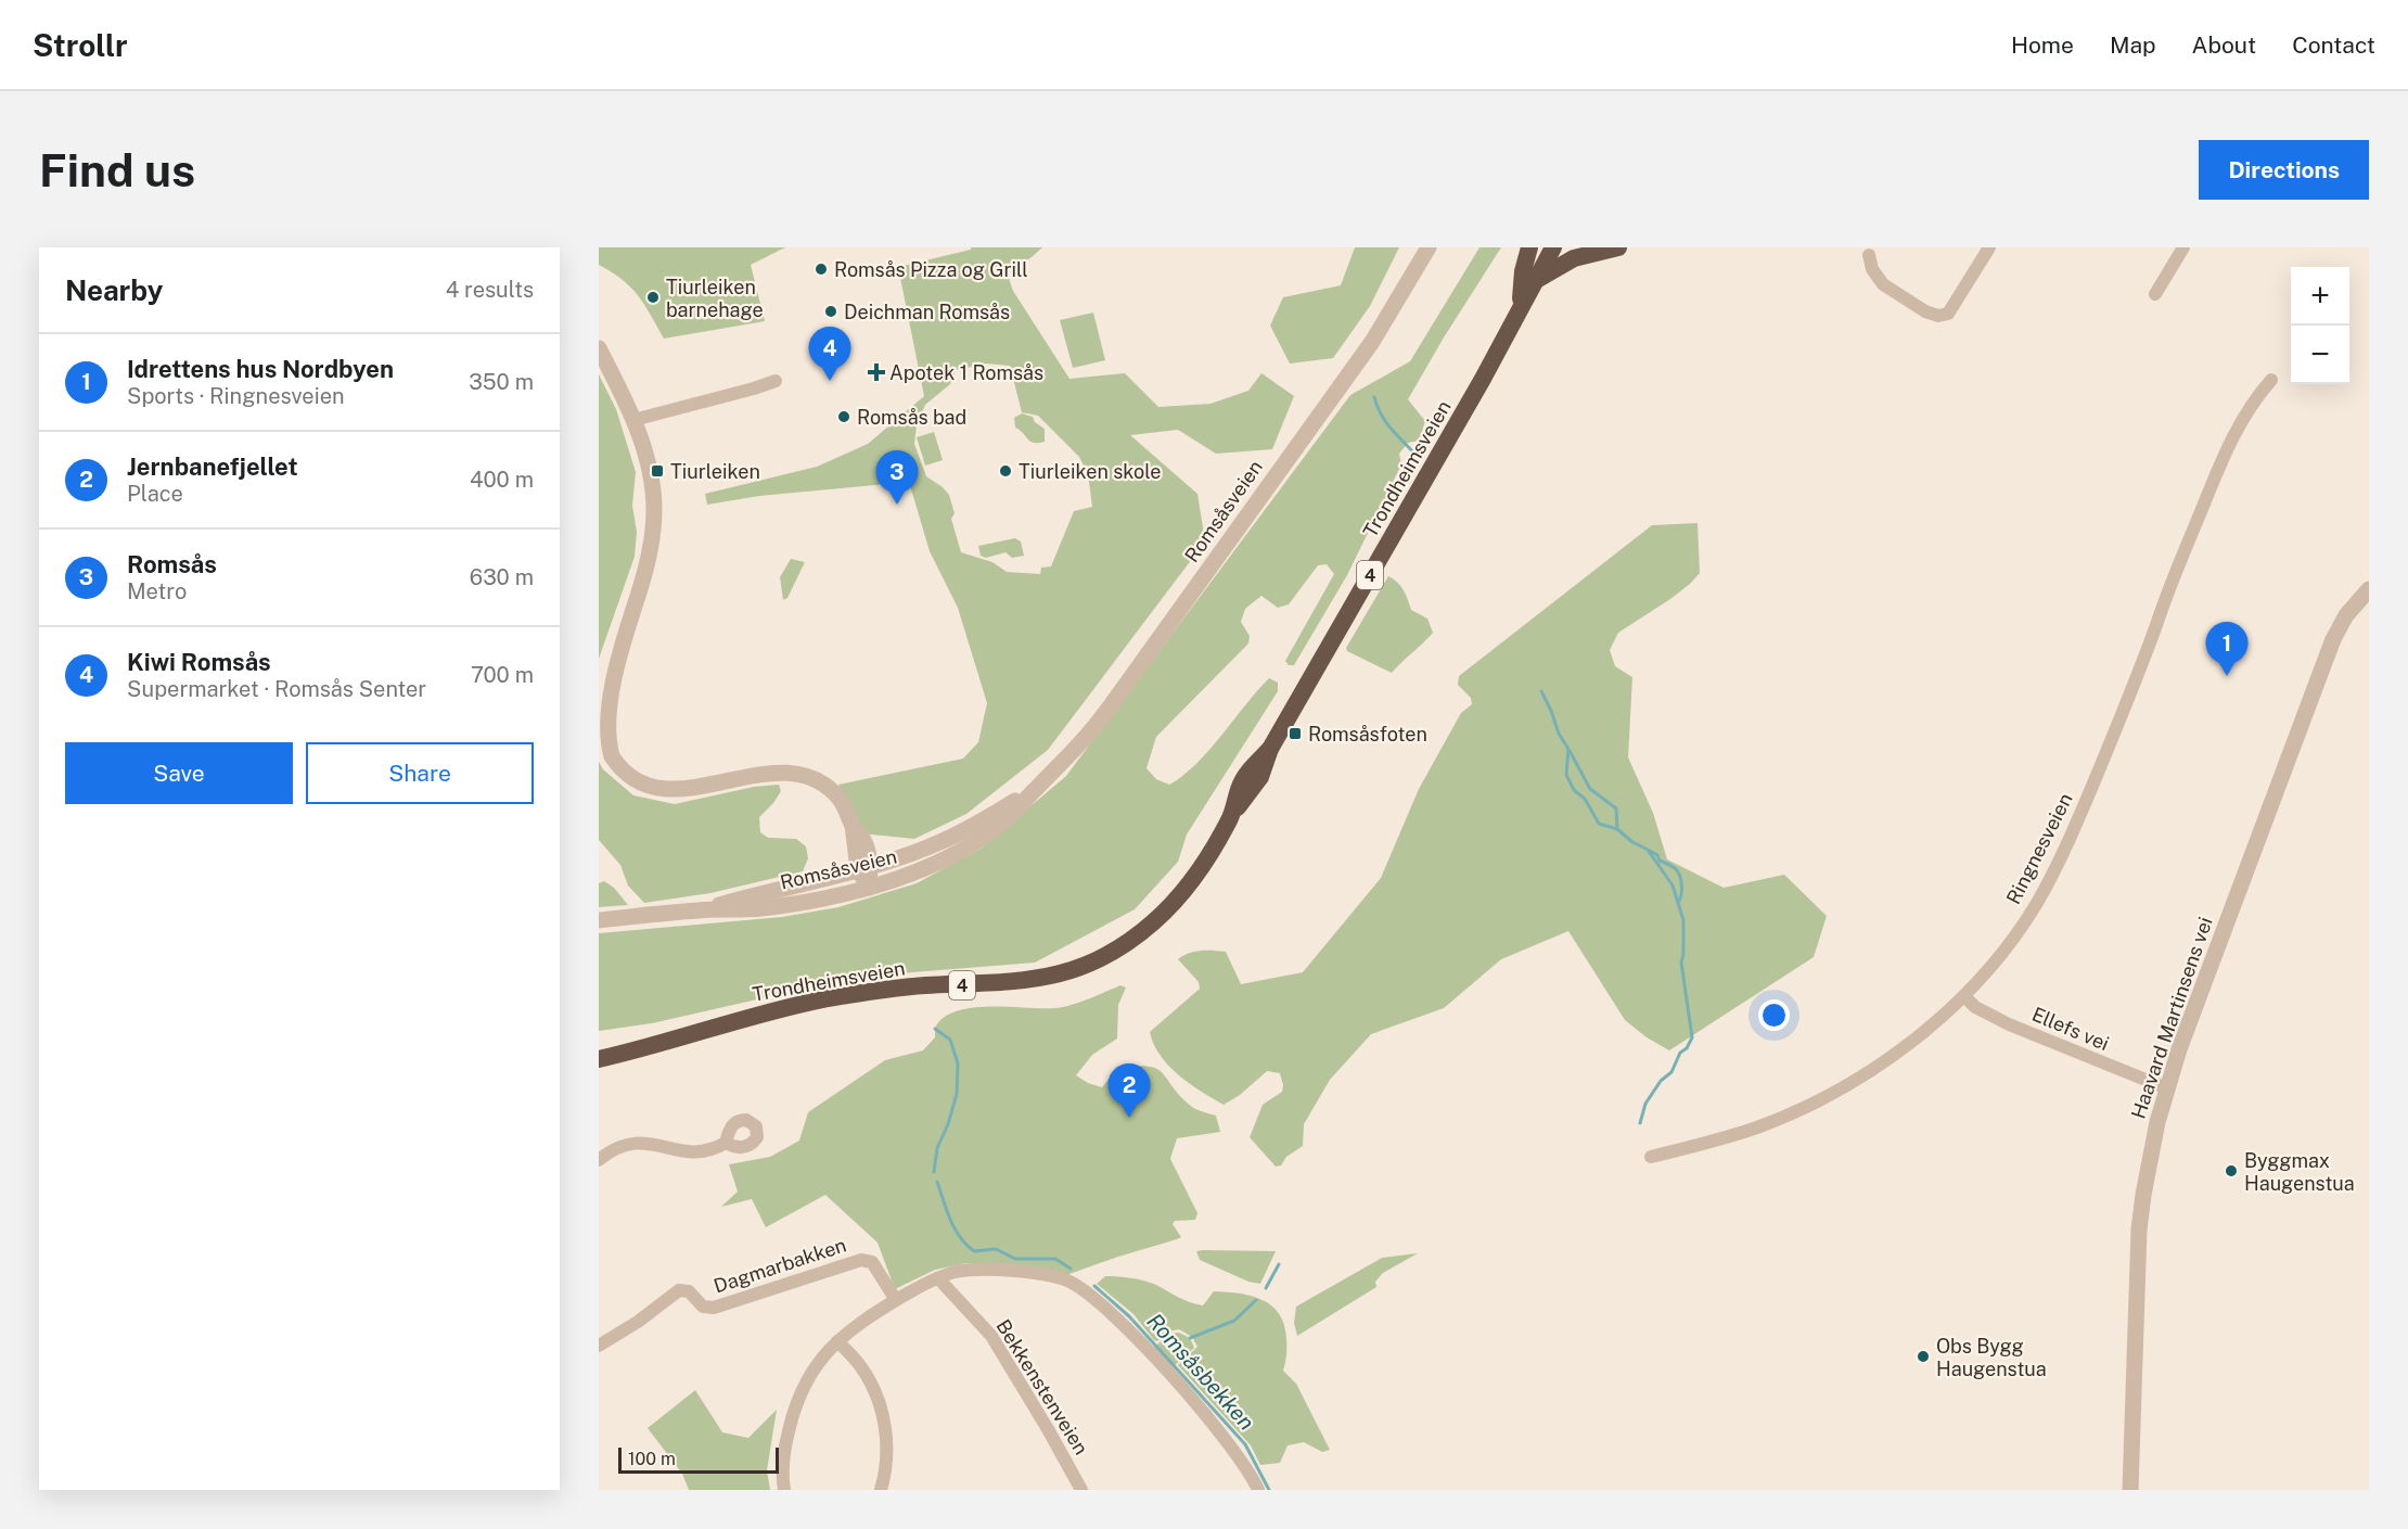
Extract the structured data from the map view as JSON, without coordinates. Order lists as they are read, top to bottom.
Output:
{
  "streets": {
    "highway": ["Trondheimsveien", "4"],
    "street": [
      "Romsåsveien",
      "Ringnesveien",
      "Haavard Martinsens vei",
      "Ellefs vei",
      "Dagmarbakken",
      "Bekkenstenveien"
    ]
  },
  "crossings": [
    ["Ringnesveien", "Ellefs vei"],
    ["Haavard Martinsens vei", "Ellefs vei"]
  ],
  "water": ["Romsåsbekken"],
  "places": {
    "other": [
      "Romsås Pizza og Grill",
      "Tiurleiken barnehage",
      "Deichman Romsås",
      "Romsås bad",
      "Tiurleiken skole",
      "Byggmax Haugenstua",
      "Obs Bygg Haugenstua"
    ],
    "health": ["Apotek 1 Romsås"],
    "transit": ["Tiurleiken", "Romsåsfoten"]
  },
  "scale_bar": "100 m",
  "page": {
    "header": "Strollr",
    "nav": [
      "Home",
      "Map",
      "About",
      "Contact"
    ],
    "buttons": [
      "Directions",
      ["Save", "Share"]
    ],
    "title": "Find us",
    "heading": ["Nearby", "4 results"],
    "map_buttons": ["+", "−"],
    "pins": [
      "4",
      "3",
      "1",
      "2"
    ],
    "list": [
      {
        "mark": "1",
        "name": "Idrettens hus Nordbyen",
        "note": "Sports · Ringnesveien",
        "value": "350 m"
      },
      {
        "mark": "2",
        "name": "Jernbanefjellet",
        "note": "Place",
        "value": "400 m"
      },
      {
        "mark": "3",
        "name": "Romsås",
        "note": "Metro",
        "value": "630 m"
      },
      {
        "mark": "4",
        "name": "Kiwi Romsås",
        "note": "Supermarket · Romsås Senter",
        "value": "700 m"
      }
    ],
    "scale": "100 m"
  }
}
